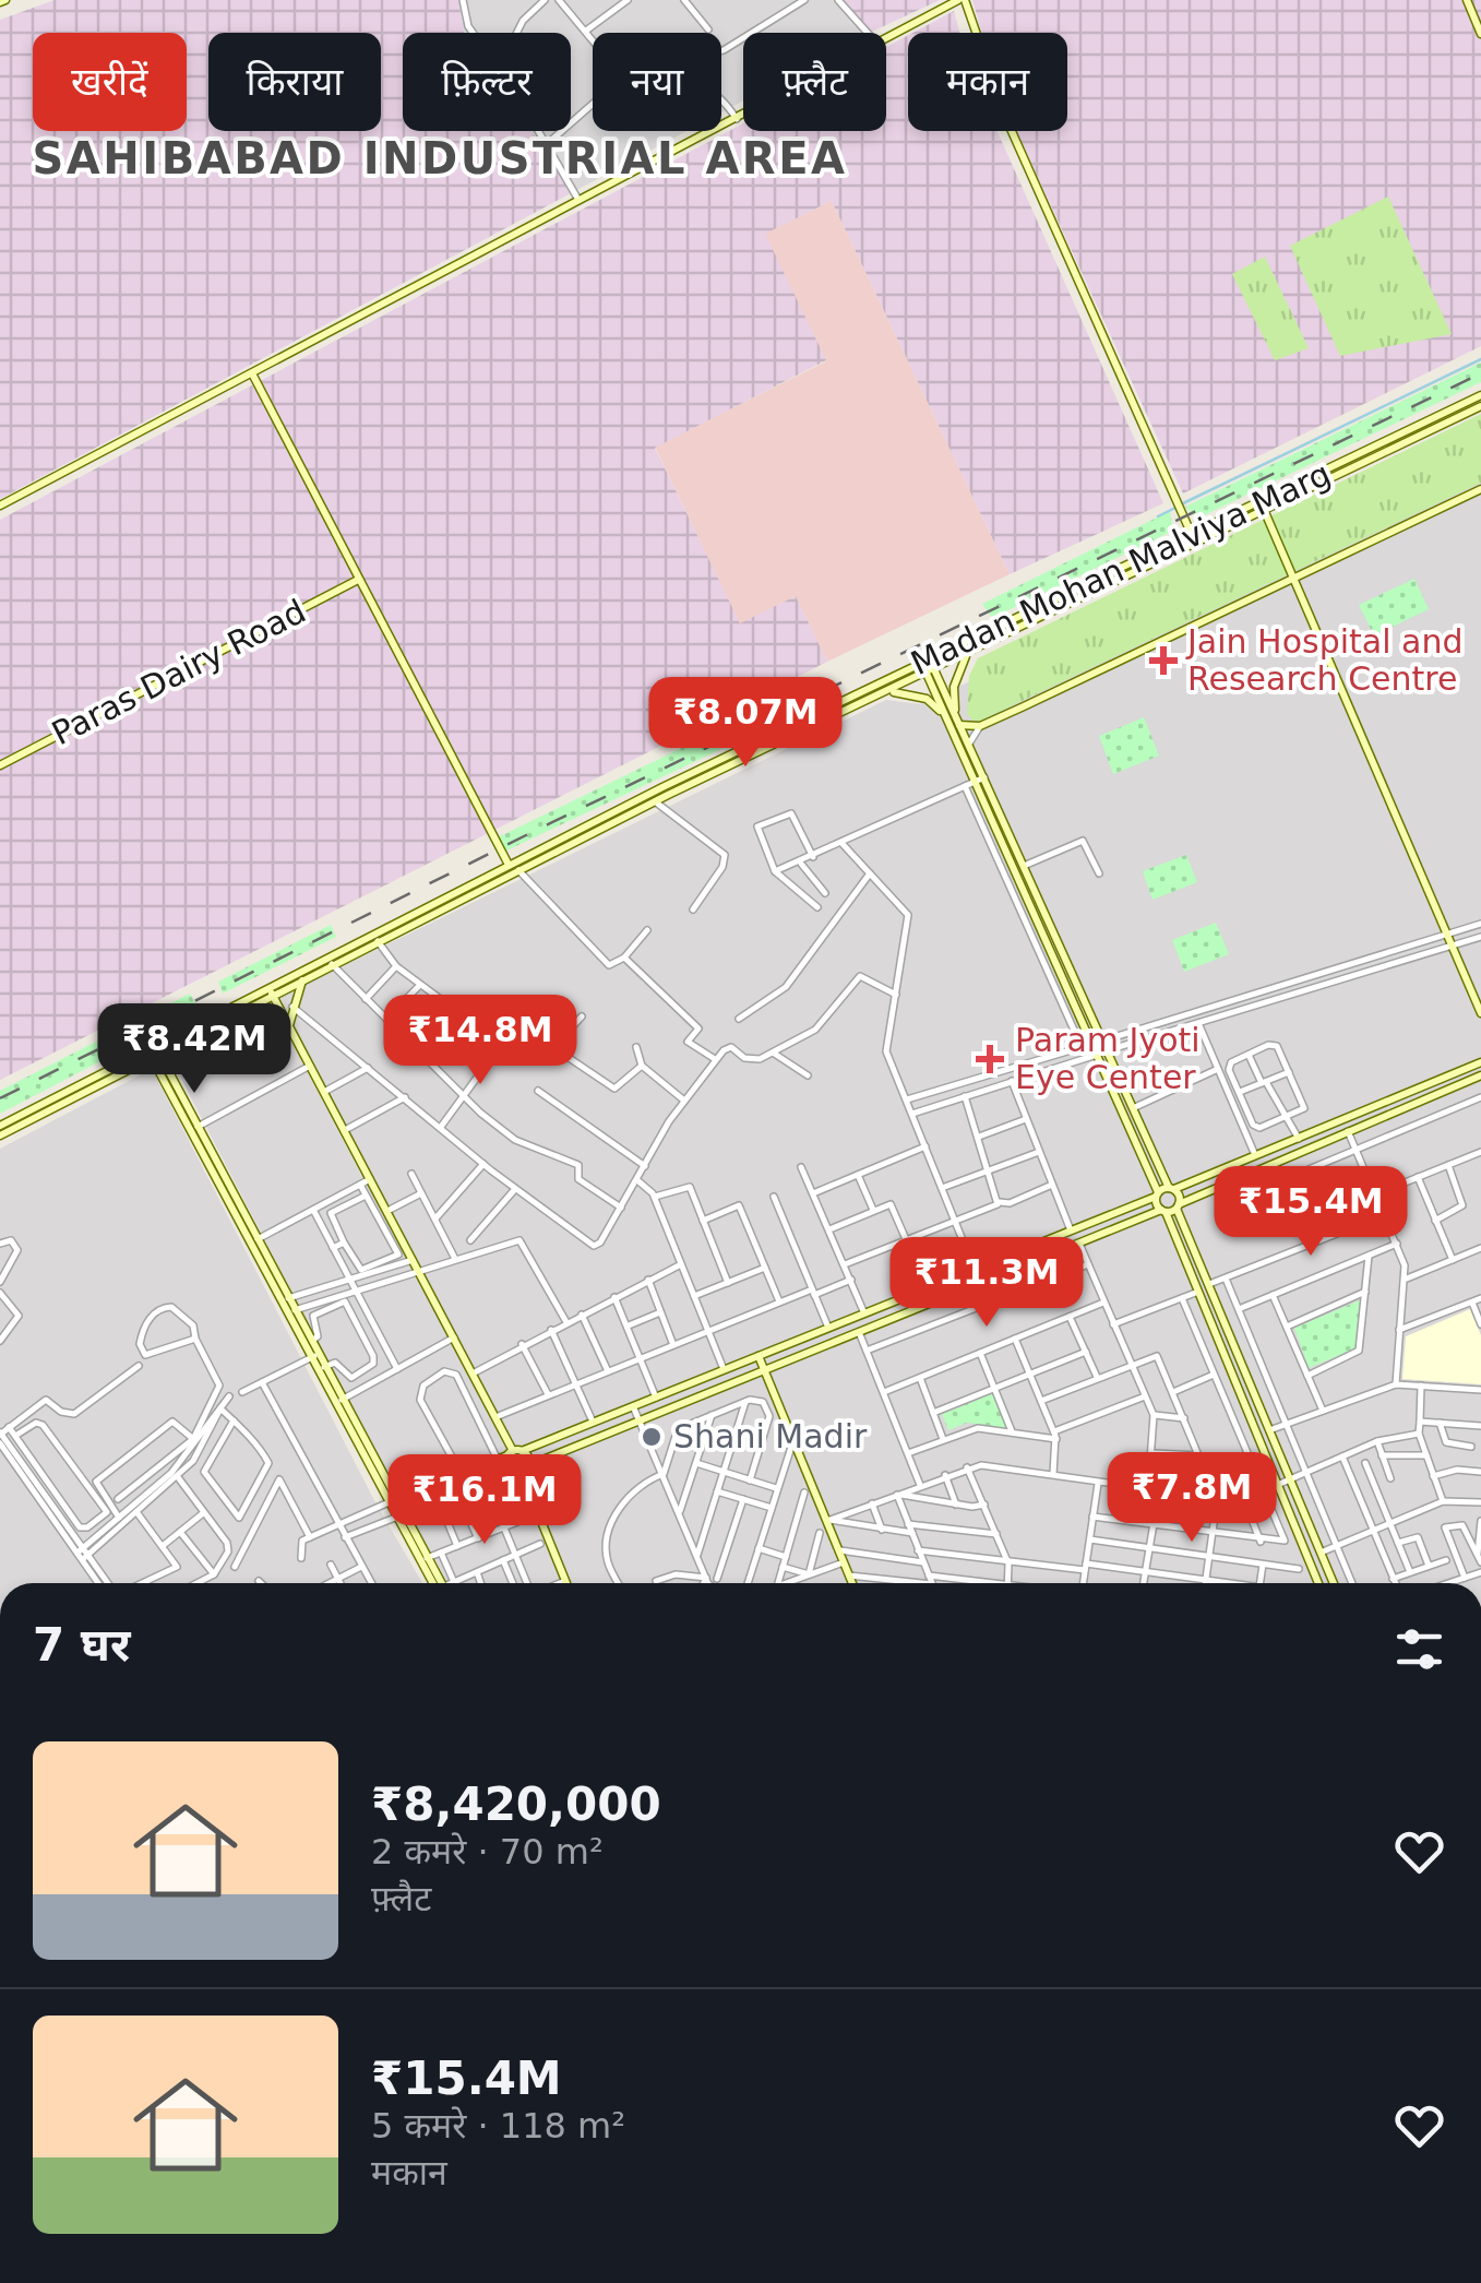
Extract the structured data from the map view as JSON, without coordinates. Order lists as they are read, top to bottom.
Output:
{
  "streets": {
    "street": ["Madan Mohan Malviya Marg", "Paras Dairy Road"]
  },
  "districts": ["SAHIBABAD INDUSTRIAL AREA"],
  "places": {
    "health": ["Jain Hospital and Research Centre", "Param Jyoti Eye Center"],
    "other": ["Shani Madir"]
  },
  "page": {
    "chip": [
      "खरीदें",
      "किराया",
      "फ़िल्टर",
      "नया",
      "फ़्लैट",
      "मकान"
    ],
    "price": [
      "₹8.07M",
      "₹14.8M",
      "₹8.42M",
      "₹15.4M",
      "₹11.3M",
      "₹7.8M",
      "₹16.1M"
    ],
    "heading": "7 घर",
    "list": [
      {
        "name": "₹8,420,000",
        "note": "2 कमरे · 70 m² · फ़्लैट"
      },
      {
        "name": "₹15.4M",
        "note": "5 कमरे · 118 m² · मकान"
      }
    ]
  }
}
